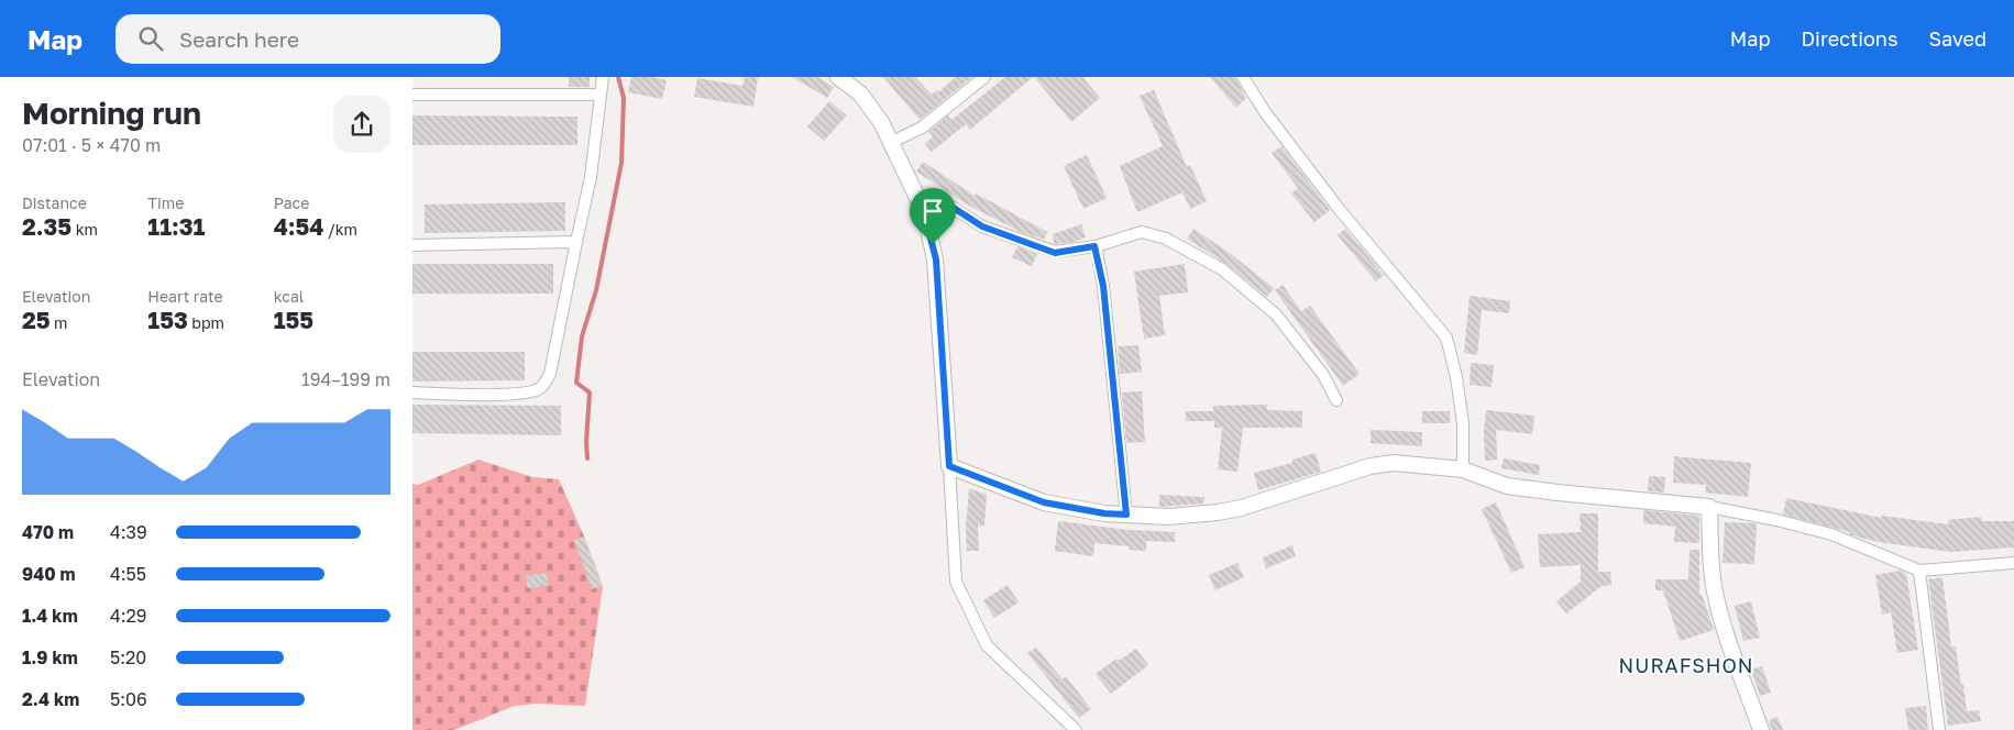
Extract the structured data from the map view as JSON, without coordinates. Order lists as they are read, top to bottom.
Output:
{
  "districts": ["NURAFSHON"],
  "page": {
    "header": "Map",
    "search": "Search here",
    "nav": ["Map", "Directions", "Saved"],
    "heading": ["Morning run", "07:01 · 5 × 470 m"],
    "stats": [
      ["Distance", "2.35 km"],
      ["Time", "11:31"],
      ["Pace", "4:54 /km"],
      ["Elevation", "25 m"],
      ["Heart rate", "153 bpm"],
      ["kcal", "155"]
    ],
    "chart": ["Elevation", "194–199 m"],
    "list": [
      {
        "name": "470 m",
        "note": "4:39"
      },
      {
        "name": "940 m",
        "note": "4:55"
      },
      {
        "name": "1.4 km",
        "note": "4:29"
      },
      {
        "name": "1.9 km",
        "note": "5:20"
      },
      {
        "name": "2.4 km",
        "note": "5:06"
      }
    ]
  }
}
